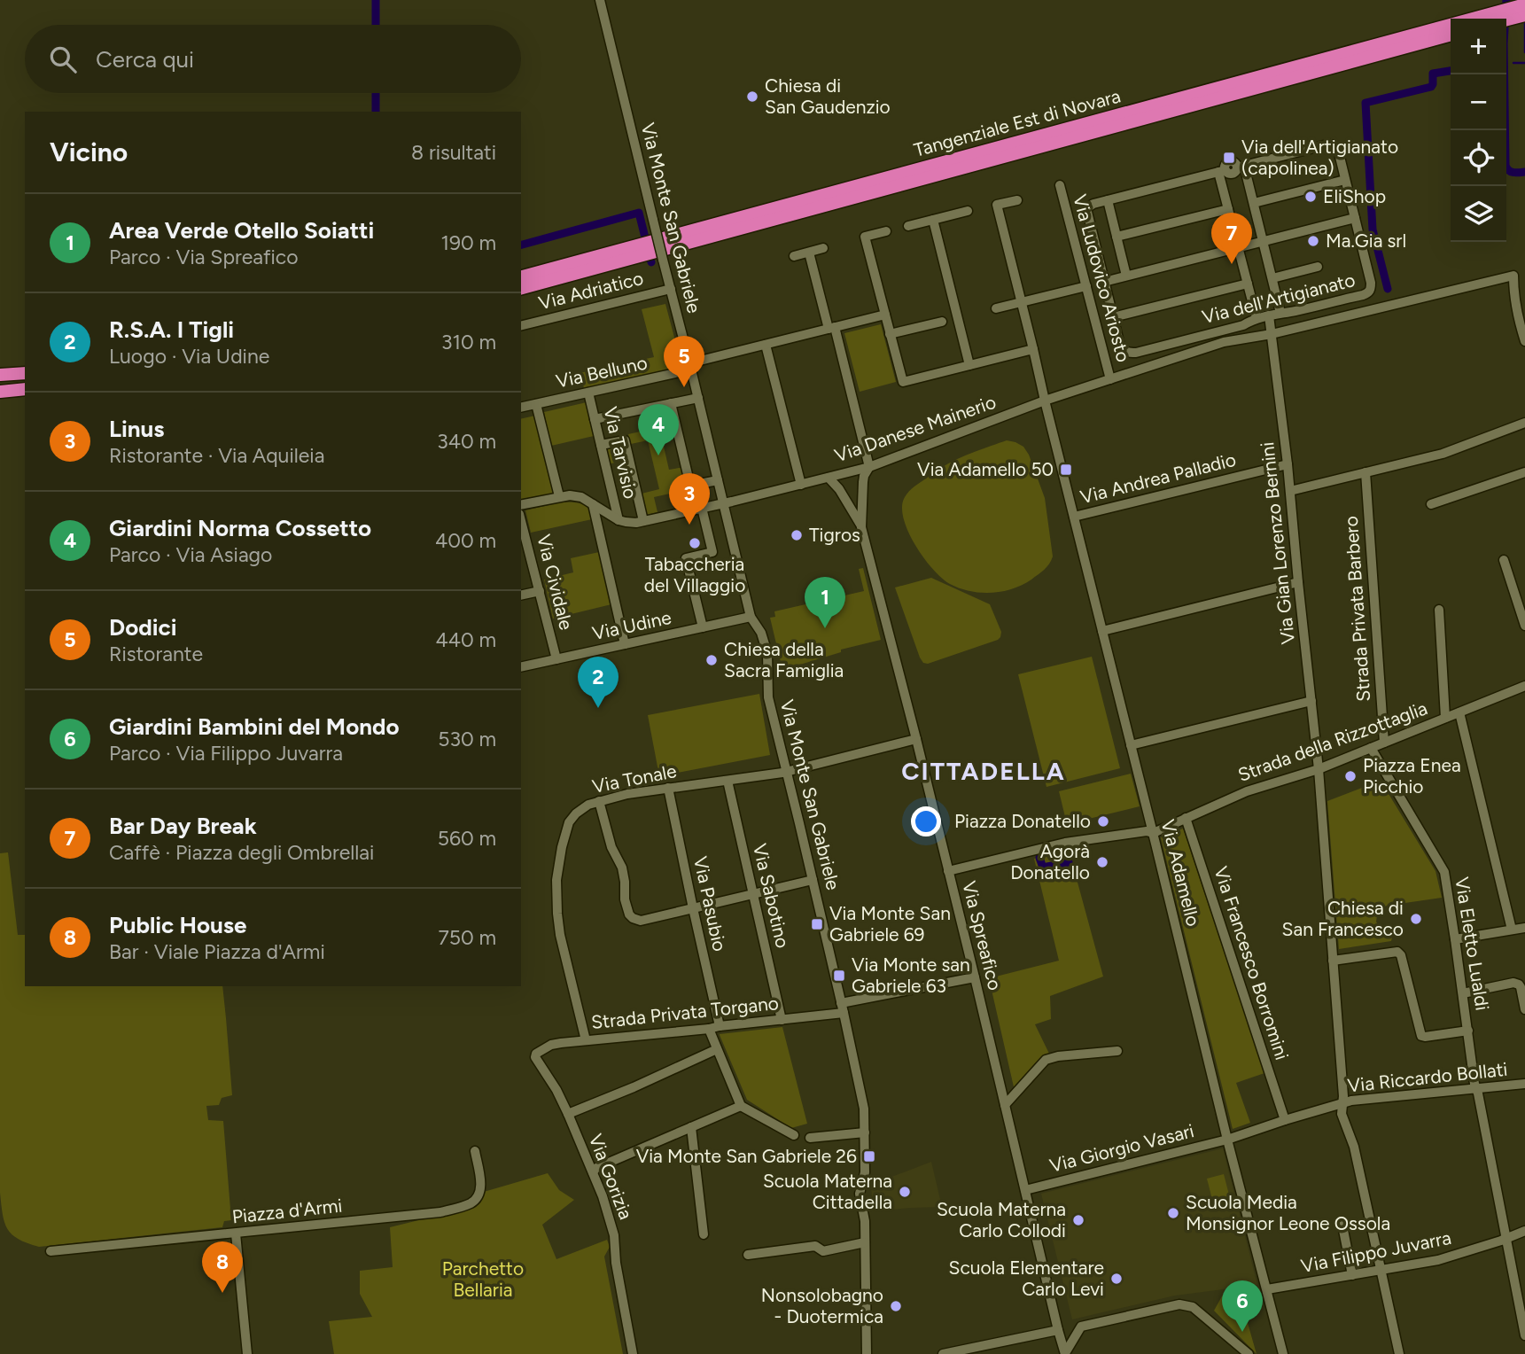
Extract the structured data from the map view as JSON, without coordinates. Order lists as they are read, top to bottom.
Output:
{
  "streets": {
    "highway": ["Tangenziale Est di Novara"],
    "street": [
      "Via Monte San Gabriele",
      "Via Ludovico Ariosto",
      "Via Adriatico",
      "Via dell'Artigianato",
      "Via Belluno",
      "Via Danese Mainerio",
      "Via Tarvisio",
      "Via Andrea Palladio",
      "Via Gian Lorenzo Bernini",
      "Via Cividale",
      "Strada Privata Barbero",
      "Via Udine",
      "Strada della Rizzottaglia",
      "Via Tonale",
      "Via Adamello",
      "Via Sabotino",
      "Via Pasubio",
      "Via Spreafico",
      "Via Eletto Lualdi",
      "Via Francesco Borromini",
      "Strada Privata Torgano",
      "Via Riccardo Bollati",
      "Via Giorgio Vasari",
      "Via Gorizia",
      "Piazza d'Armi",
      "Via Filippo Juvarra"
    ]
  },
  "crossings": [
    ["Via Monte San Gabriele", "Via Adriatico"],
    ["Via Monte San Gabriele", "Via Belluno"],
    ["Via Monte San Gabriele", "Via Danese Mainerio"],
    ["Via Monte San Gabriele", "Via Udine"],
    ["Via Monte San Gabriele", "Via Tonale"],
    ["Via Monte San Gabriele", "Strada Privata Torgano"],
    ["Via Ludovico Ariosto", "Via Danese Mainerio"],
    ["Via dell'Artigianato", "Via Gian Lorenzo Bernini"],
    ["Via Belluno", "Via Tarvisio"],
    ["Via Danese Mainerio", "Via Tarvisio"],
    ["Via Danese Mainerio", "Via Gian Lorenzo Bernini"],
    ["Via Danese Mainerio", "Via Adamello"],
    ["Via Danese Mainerio", "Via Spreafico"],
    ["Via Andrea Palladio", "Via Gian Lorenzo Bernini"],
    ["Via Andrea Palladio", "Via Adamello"],
    ["Via Gian Lorenzo Bernini", "Strada della Rizzottaglia"],
    ["Via Gian Lorenzo Bernini", "Via Riccardo Bollati"],
    ["Via Gian Lorenzo Bernini", "Via Filippo Juvarra"],
    ["Via Cividale", "Via Udine"],
    ["Strada Privata Barbero", "Strada della Rizzottaglia"],
    ["Strada della Rizzottaglia", "Via Adamello"],
    ["Strada della Rizzottaglia", "Via Eletto Lualdi"],
    ["Strada della Rizzottaglia", "Via Francesco Borromini"],
    ["Via Tonale", "Via Sabotino"],
    ["Via Tonale", "Via Pasubio"],
    ["Via Tonale", "Via Spreafico"],
    ["Via Tonale", "Strada Privata Torgano"],
    ["Via Adamello", "Via Riccardo Bollati"],
    ["Via Adamello", "Via Giorgio Vasari"],
    ["Via Adamello", "Via Filippo Juvarra"],
    ["Via Sabotino", "Strada Privata Torgano"],
    ["Via Pasubio", "Strada Privata Torgano"],
    ["Via Spreafico", "Strada Privata Torgano"],
    ["Via Spreafico", "Via Giorgio Vasari"],
    ["Via Eletto Lualdi", "Via Riccardo Bollati"],
    ["Via Eletto Lualdi", "Via Filippo Juvarra"],
    ["Via Francesco Borromini", "Via Riccardo Bollati"],
    ["Strada Privata Torgano", "Via Gorizia"],
    ["Via Riccardo Bollati", "Via Giorgio Vasari"]
  ],
  "districts": ["CITTADELLA"],
  "parks": ["Parchetto Bellaria"],
  "places": {
    "other": [
      "Chiesa di San Gaudenzio",
      "EliShop",
      "Ma.Gia srl",
      "Tigros",
      "Tabaccheria del Villaggio",
      "Chiesa della Sacra Famiglia",
      "Piazza Enea Picchio",
      "Piazza Donatello",
      "Agorà Donatello",
      "Chiesa di San Francesco",
      "Scuola Materna Cittadella",
      "Scuola Media Monsignor Leone Ossola",
      "Scuola Materna Carlo Collodi",
      "Scuola Elementare Carlo Levi",
      "Nonsolobagno - Duotermica"
    ],
    "transit": [
      "Via dell'Artigianato (capolinea)",
      "Via Adamello 50",
      "Via Monte San Gabriele 69",
      "Via Monte san Gabriele 63",
      "Via Monte San Gabriele 26"
    ]
  },
  "page": {
    "map_buttons": ["+", "−"],
    "search": "Cerca qui",
    "heading": ["Vicino", "8 risultati"],
    "list": [
      {
        "mark": "1",
        "name": "Area Verde Otello Soiatti",
        "note": "Parco · Via Spreafico",
        "value": "190 m"
      },
      {
        "mark": "2",
        "name": "R.S.A. I Tigli",
        "note": "Luogo · Via Udine",
        "value": "310 m"
      },
      {
        "mark": "3",
        "name": "Linus",
        "note": "Ristorante · Via Aquileia",
        "value": "340 m"
      },
      {
        "mark": "4",
        "name": "Giardini Norma Cossetto",
        "note": "Parco · Via Asiago",
        "value": "400 m"
      },
      {
        "mark": "5",
        "name": "Dodici",
        "note": "Ristorante",
        "value": "440 m"
      },
      {
        "mark": "6",
        "name": "Giardini Bambini del Mondo",
        "note": "Parco · Via Filippo Juvarra",
        "value": "530 m"
      },
      {
        "mark": "7",
        "name": "Bar Day Break",
        "note": "Caffè · Piazza degli Ombrellai",
        "value": "560 m"
      },
      {
        "mark": "8",
        "name": "Public House",
        "note": "Bar · Viale Piazza d'Armi",
        "value": "750 m"
      }
    ],
    "pins": [
      "7",
      "5",
      "4",
      "3",
      "1",
      "2",
      "8",
      "6"
    ]
  }
}
